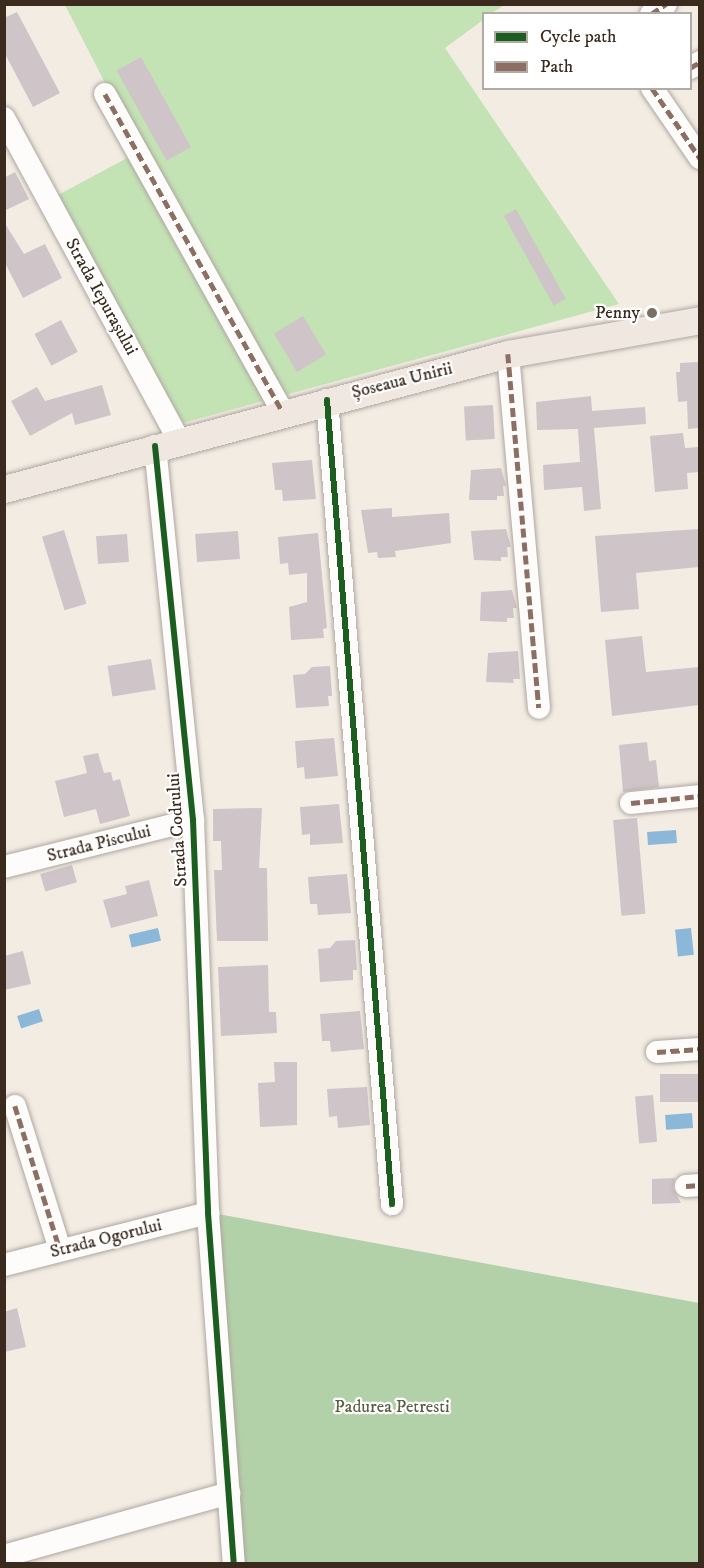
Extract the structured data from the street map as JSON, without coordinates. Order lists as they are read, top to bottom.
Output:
{
  "streets": {
    "main road": ["Șoseaua Unirii"],
    "street": [
      "Strada Iepurașului",
      "Strada Codrului",
      "Strada Piscului",
      "Strada Ogorului"
    ]
  },
  "crossings": [
    ["Strada Iepurașului", "Șoseaua Unirii"],
    ["Strada Iepurașului", "Strada Codrului"],
    ["Șoseaua Unirii", "Strada Codrului"],
    ["Strada Codrului", "Strada Piscului"],
    ["Strada Codrului", "Strada Ogorului"]
  ],
  "parks": ["Padurea Petresti"],
  "places": ["Penny"],
  "legend": ["Cycle path", "Path"]
}
